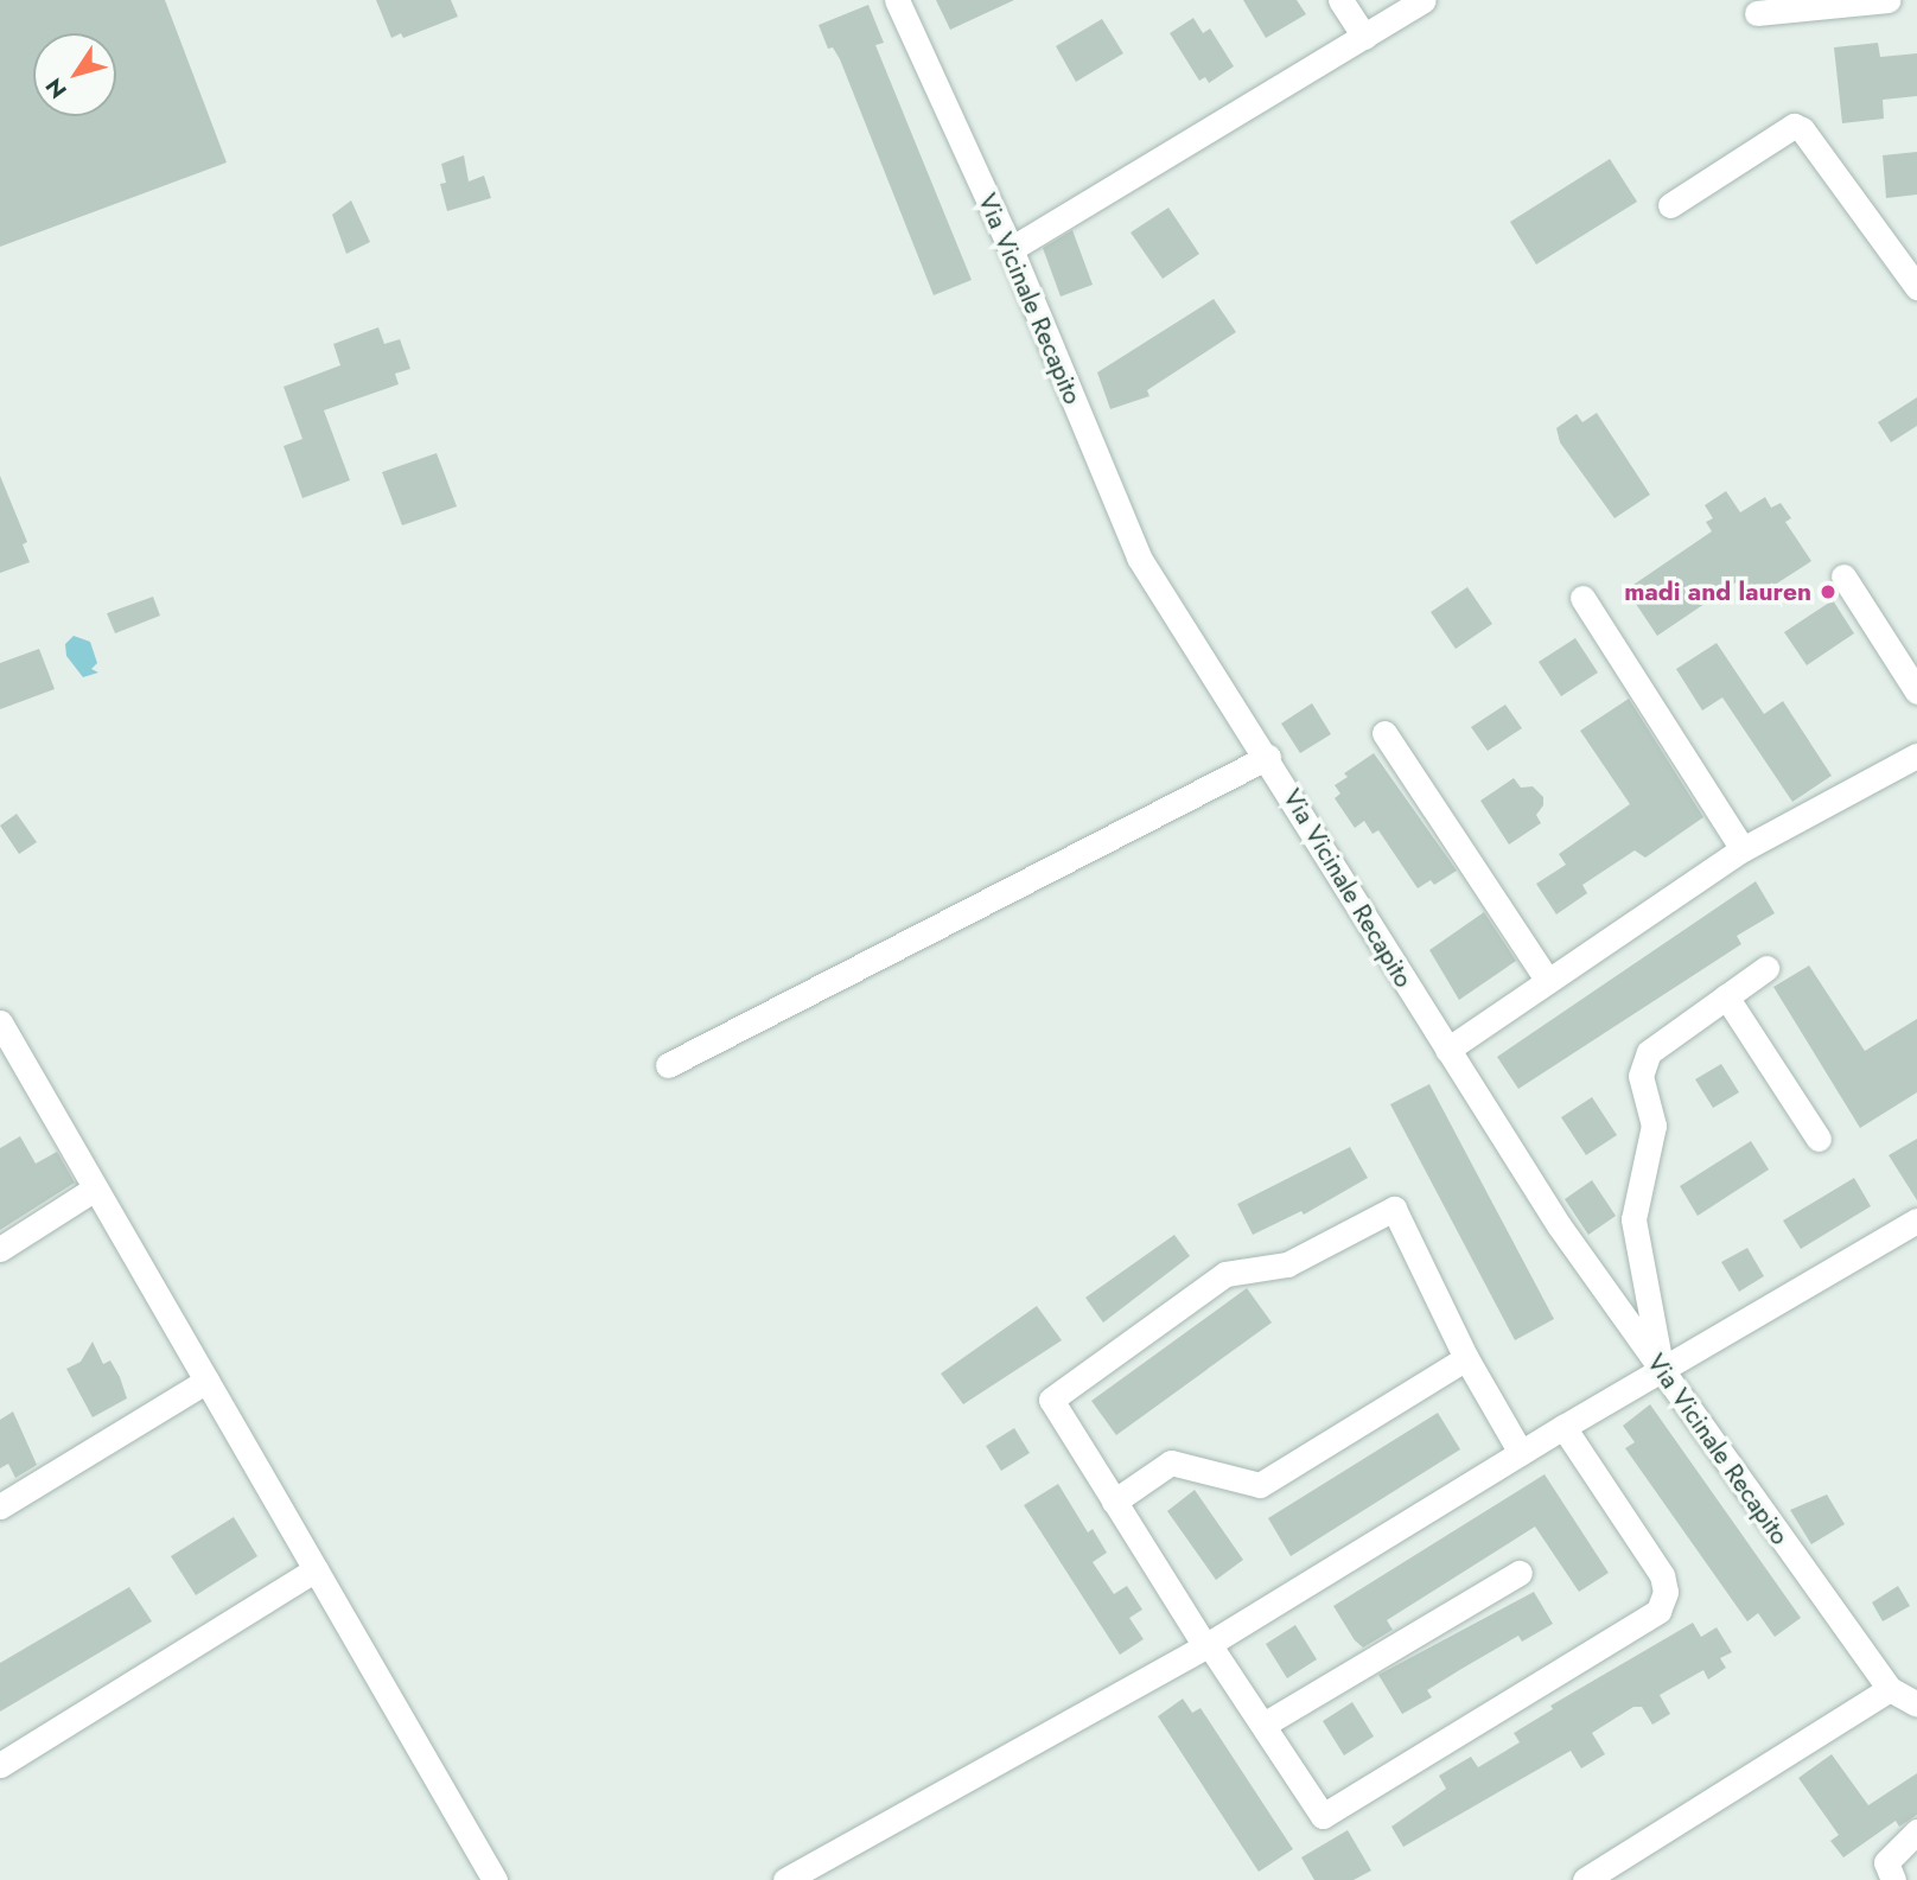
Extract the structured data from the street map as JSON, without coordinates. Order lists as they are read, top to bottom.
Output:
{
  "streets": {
    "street": ["Via Vicinale Recapito"]
  },
  "places": ["madi and lauren"],
  "north": "bottom left"
}
